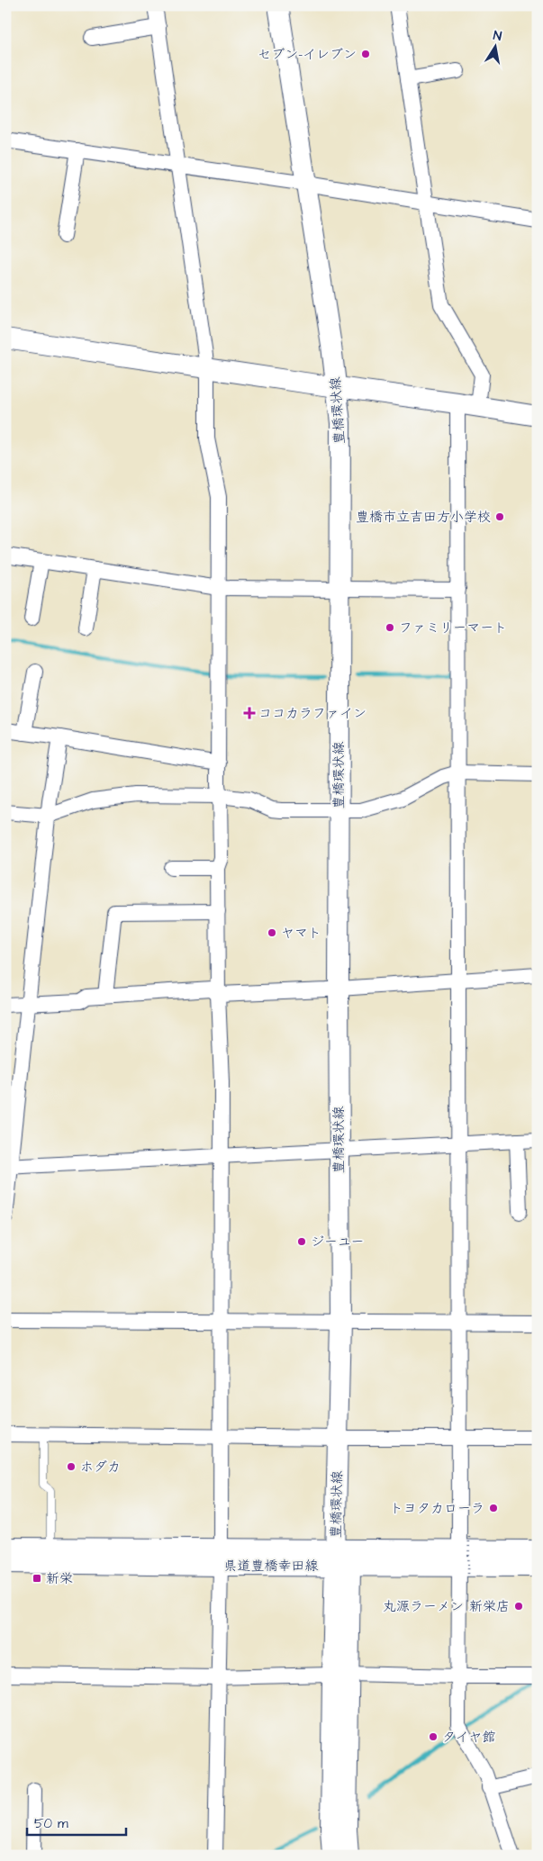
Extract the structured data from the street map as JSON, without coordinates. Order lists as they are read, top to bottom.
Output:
{
  "streets": {
    "main road": ["豊橋環状線", "県道豊橋幸田線"]
  },
  "crossings": [
    ["豊橋環状線", "県道豊橋幸田線"]
  ],
  "places": {
    "other": [
      "セブン-イレブン",
      "豊橋市立吉田方小学校",
      "ファミリーマート",
      "ヤマト",
      "ジーユー",
      "ホダカ",
      "トヨタカローラ",
      "丸源ラーメン 新栄店",
      "タイヤ館"
    ],
    "health": ["ココカラファイン"],
    "transit": ["新栄"]
  },
  "scale_bar": "50 m",
  "north": "top"
}
